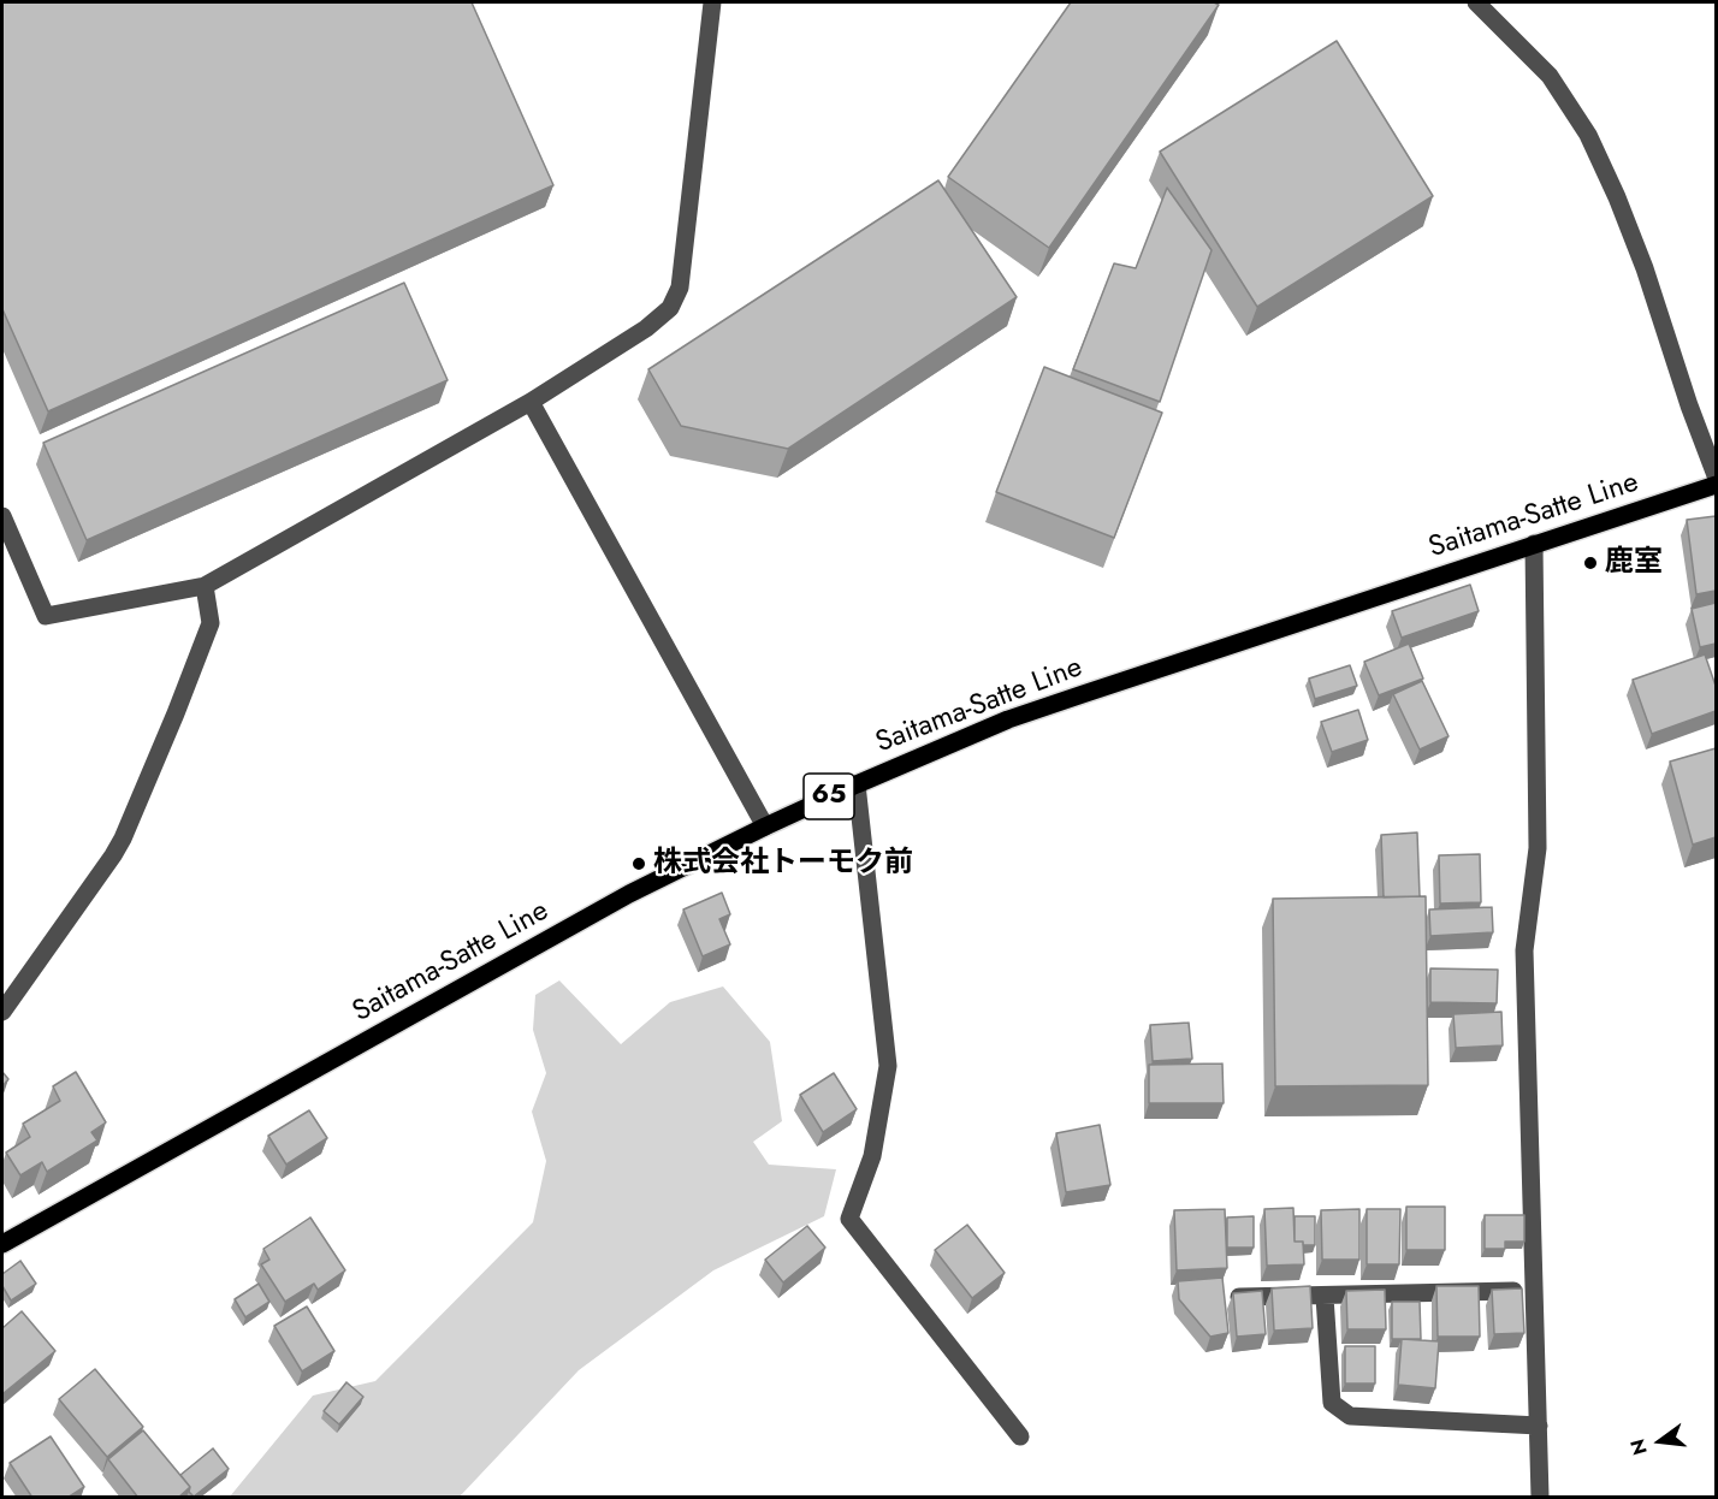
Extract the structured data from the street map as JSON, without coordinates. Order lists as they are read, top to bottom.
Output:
{
  "streets": {
    "main road": ["Saitama-Satte Line", "65"]
  },
  "places": ["鹿室", "株式会社トーモク前"],
  "north": "left"
}
